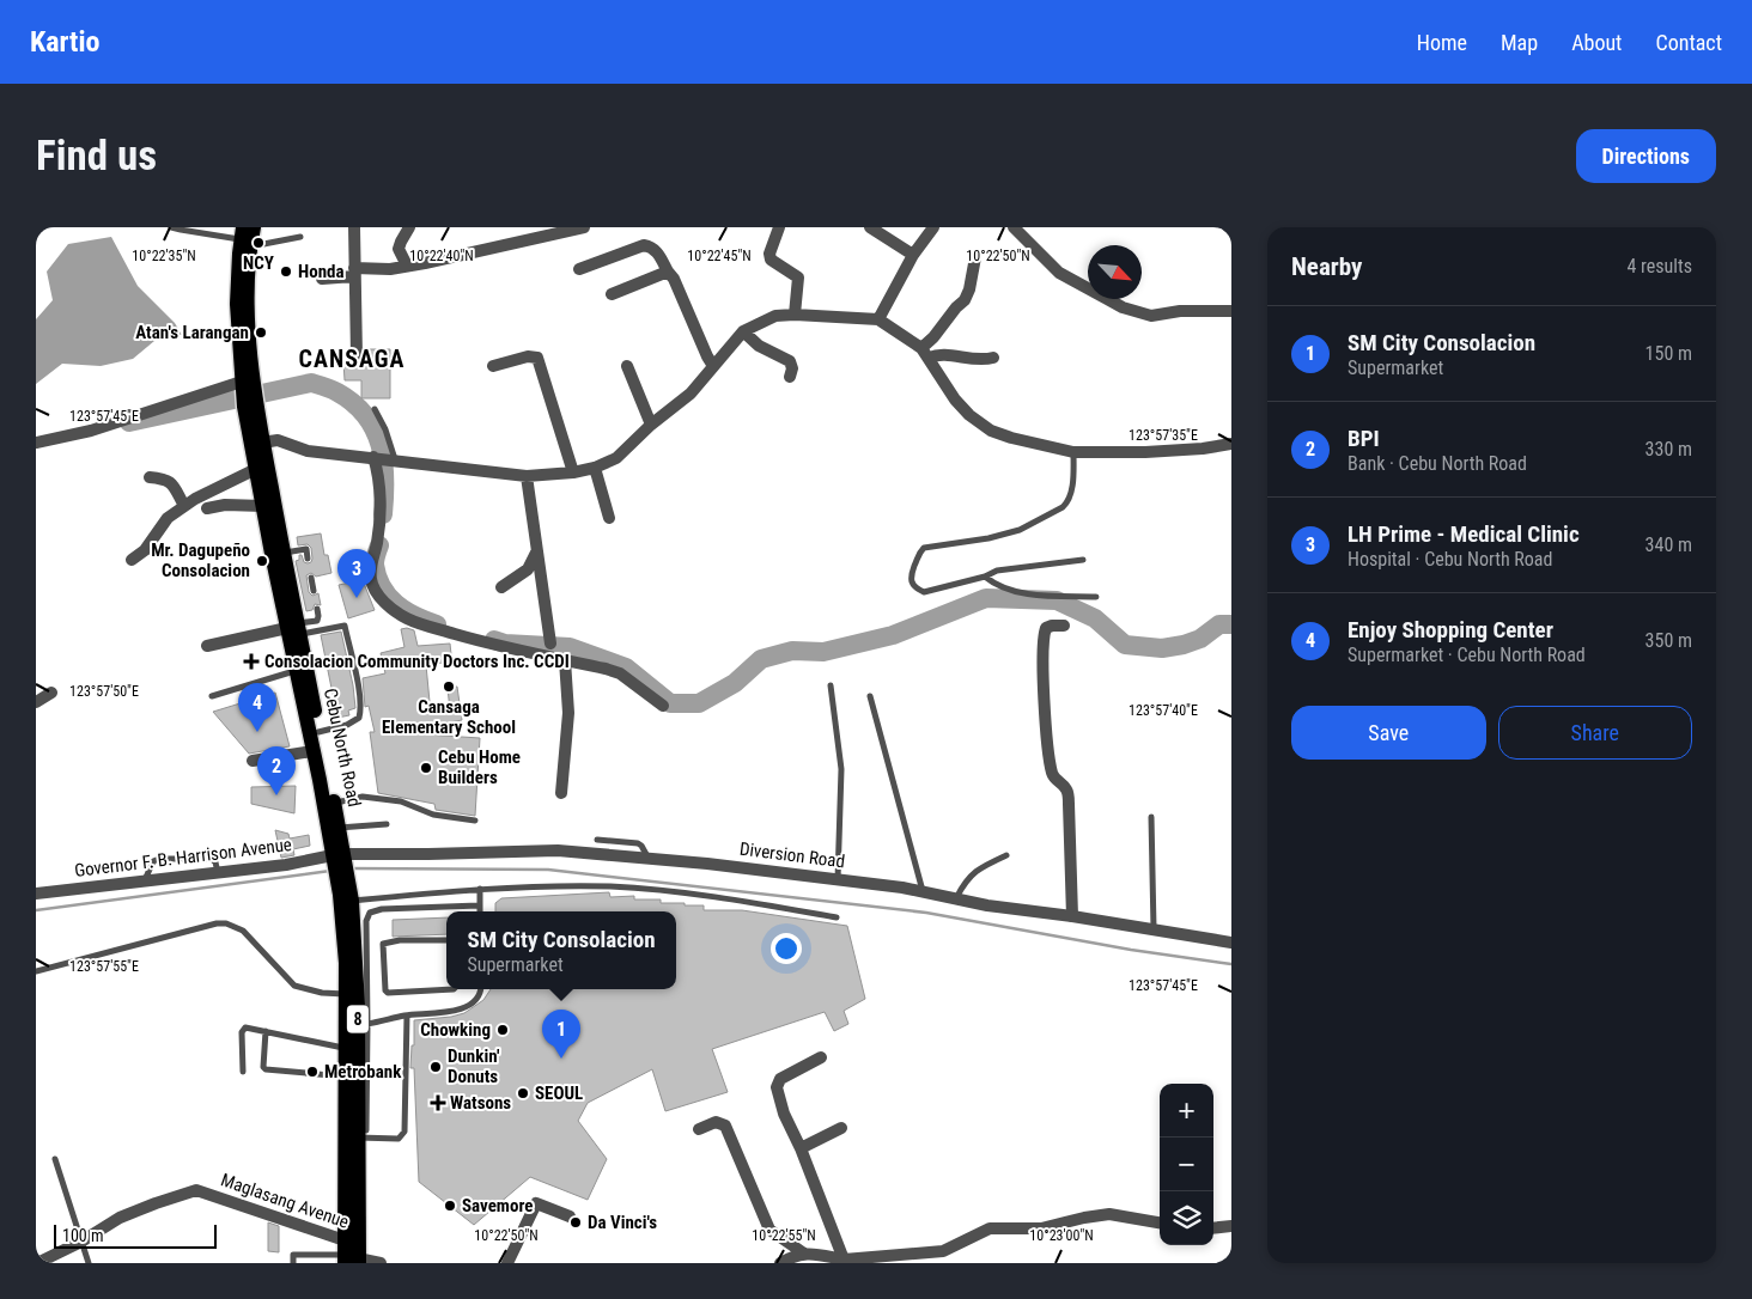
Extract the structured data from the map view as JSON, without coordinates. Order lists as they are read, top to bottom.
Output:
{
  "streets": {
    "main road": ["Cebu North Road", "8"],
    "street": ["Diversion Road", "Governor F. B. Harrison Avenue", "Maglasang Avenue"]
  },
  "crossings": [
    ["Cebu North Road", "Diversion Road"],
    ["Cebu North Road", "Governor F. B. Harrison Avenue"],
    ["Cebu North Road", "Maglasang Avenue"],
    ["Diversion Road", "Governor F. B. Harrison Avenue"]
  ],
  "districts": ["CANSAGA"],
  "places": {
    "other": [
      "NCY",
      "Honda",
      "Atan's Larangan",
      "Mr. Dagupeño Consolacion",
      "Cansaga Elementary School",
      "Cebu Home Builders",
      "Chowking",
      "Dunkin' Donuts",
      "Metrobank",
      "SEOUL",
      "Savemore",
      "Da Vinci's"
    ],
    "health": ["Consolacion Community Doctors Inc. CCDI", "Watsons"]
  },
  "scale_bar": "100 m",
  "north": "bottom right",
  "page": {
    "header": "Kartio",
    "nav": [
      "Home",
      "Map",
      "About",
      "Contact"
    ],
    "buttons": [
      "Directions",
      ["Save", "Share"]
    ],
    "title": "Find us",
    "heading": ["Nearby", "4 results"],
    "list": [
      {
        "mark": "1",
        "name": "SM City Consolacion",
        "note": "Supermarket",
        "value": "150 m"
      },
      {
        "mark": "2",
        "name": "BPI",
        "note": "Bank · Cebu North Road",
        "value": "330 m"
      },
      {
        "mark": "3",
        "name": "LH Prime - Medical Clinic",
        "note": "Hospital · Cebu North Road",
        "value": "340 m"
      },
      {
        "mark": "4",
        "name": "Enjoy Shopping Center",
        "note": "Supermarket · Cebu North Road",
        "value": "350 m"
      }
    ],
    "pins": [
      "3",
      "4",
      "2",
      "1"
    ],
    "popup": ["SM City Consolacion", "Supermarket"],
    "map_buttons": ["+", "−"],
    "scale": "100 m"
  },
  "coordinates": [
    "10°22'35\"N",
    "10°22'40\"N",
    "10°22'45\"N",
    "10°22'50\"N",
    "123°57'45\"E",
    "123°57'35\"E",
    "123°57'50\"E",
    "123°57'40\"E",
    "123°57'55\"E",
    "10°22'55\"N",
    "10°23'00\"N"
  ]
}
